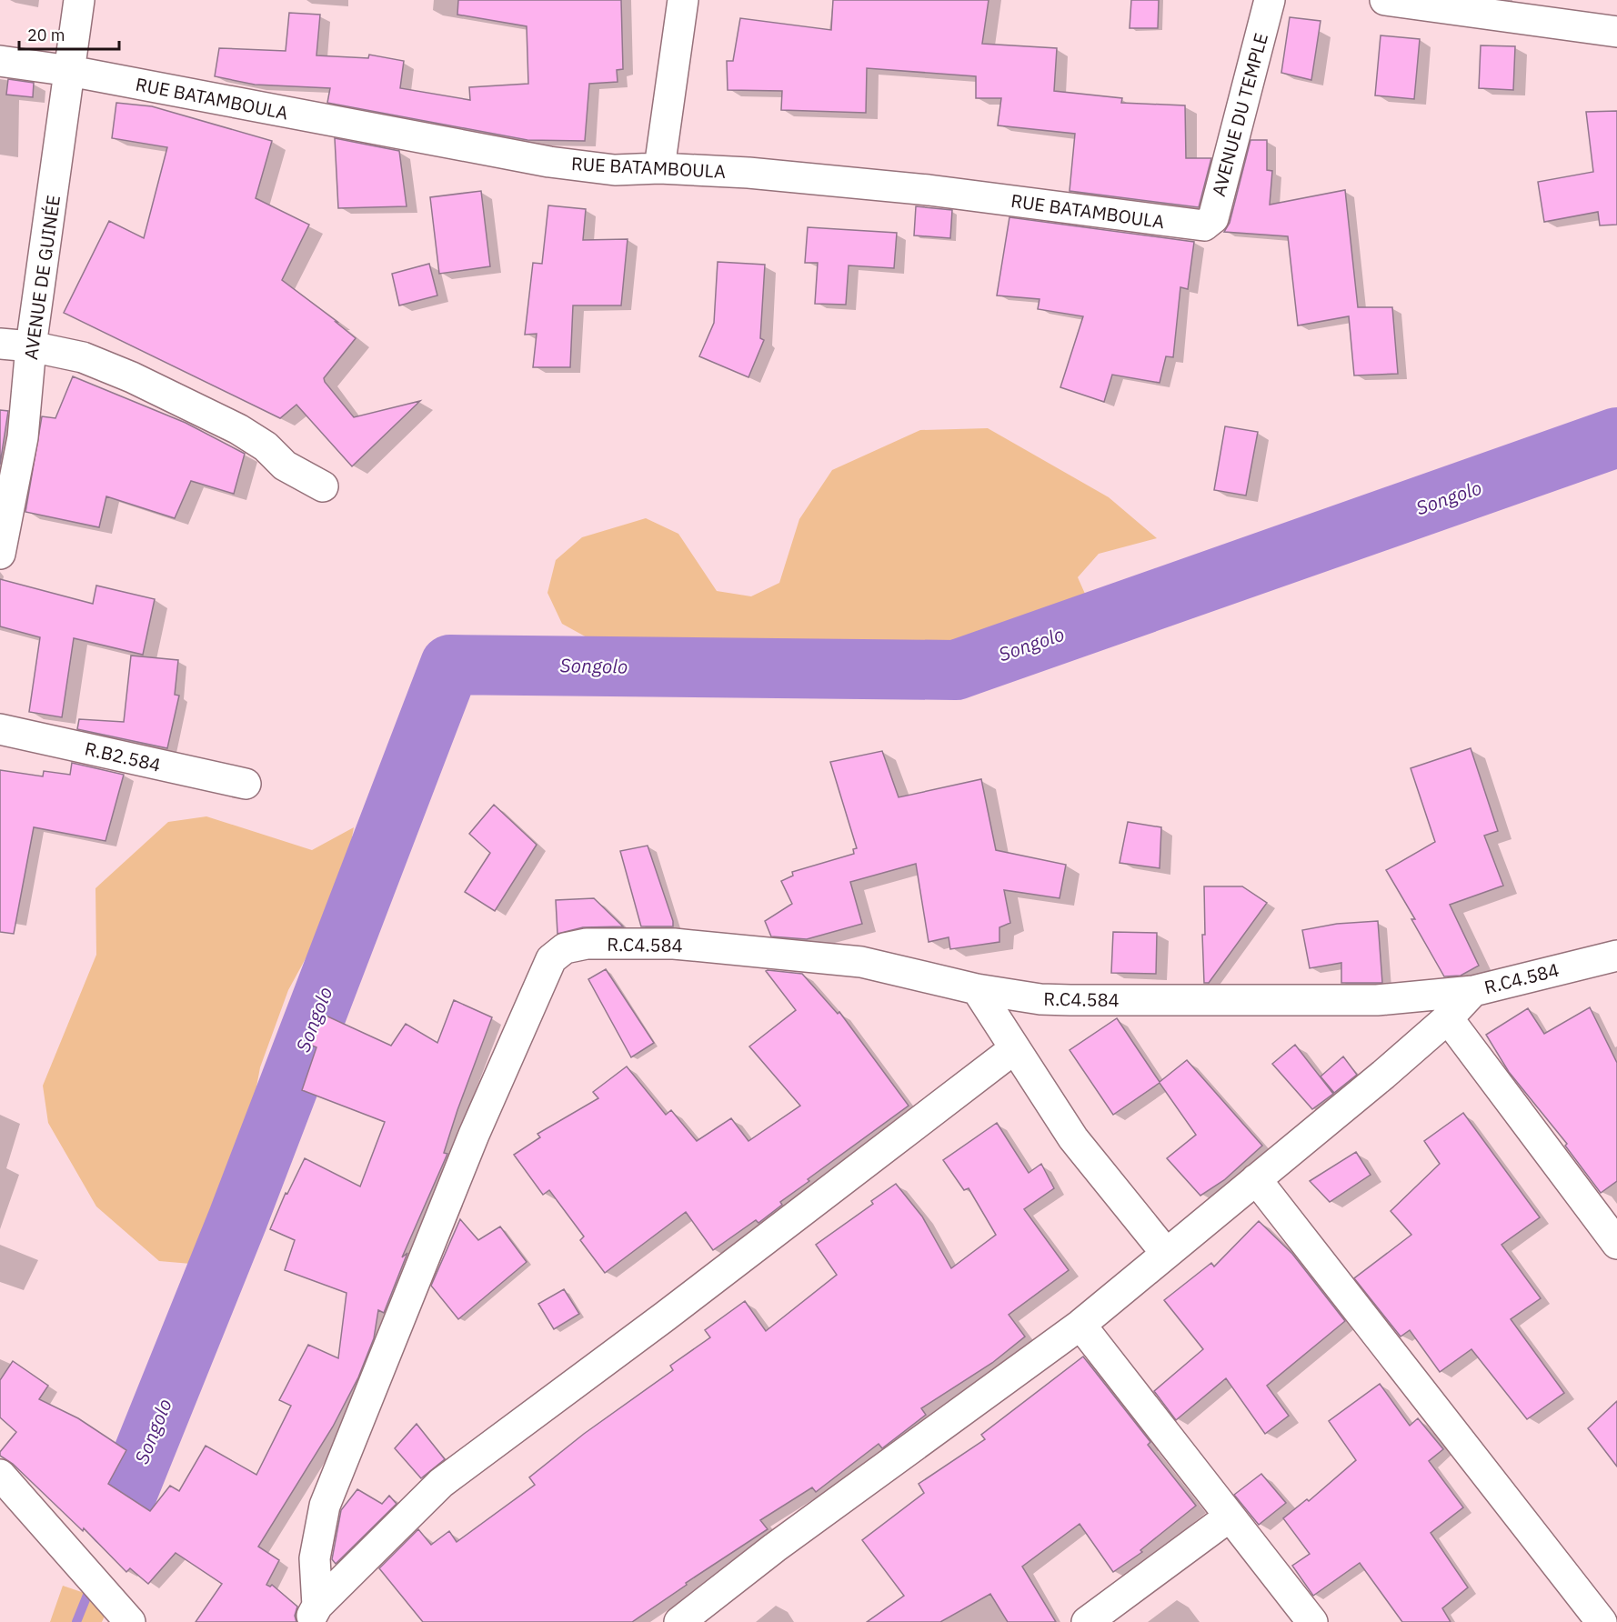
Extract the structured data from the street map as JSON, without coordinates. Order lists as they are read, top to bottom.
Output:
{
  "streets": {
    "street": [
      "RUE BATAMBOULA",
      "AVENUE DU TEMPLE",
      "AVENUE DE GUINÉE",
      "R.B2.584",
      "R.C4.584"
    ]
  },
  "crossings": [
    ["RUE BATAMBOULA", "AVENUE DU TEMPLE"],
    ["RUE BATAMBOULA", "AVENUE DE GUINÉE"]
  ],
  "water": ["Songolo"],
  "scale_bar": "20 m"
}
